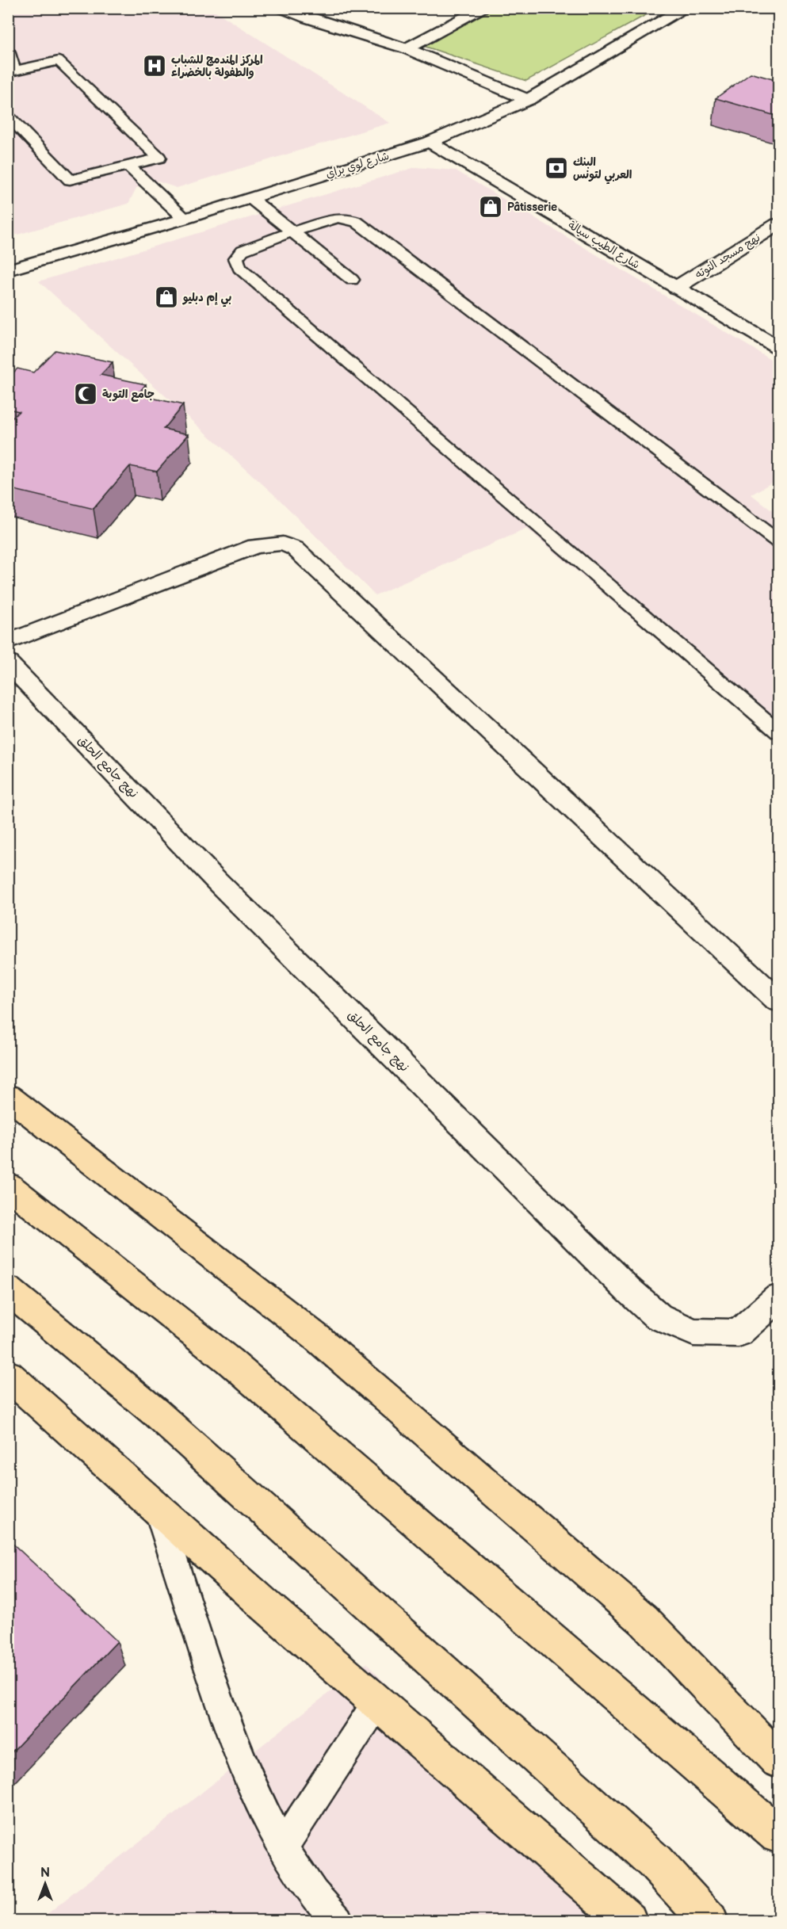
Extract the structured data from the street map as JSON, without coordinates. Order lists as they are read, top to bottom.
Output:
{
  "streets": {
    "street": [
      "شارع لوي براي",
      "شارع الطيب سيالة",
      "نهج مسجد التوته",
      "نهج جامع الحلق"
    ]
  },
  "crossings": [
    ["شارع لوي براي", "شارع الطيب سيالة"],
    ["شارع الطيب سيالة", "نهج مسجد التوته"]
  ],
  "places": {
    "hospital": ["المركز المندمج للشباب والطفولة بالخضراء"],
    "bank": ["البنك العربي لتونس"],
    "shop": ["Pâtisserie", "بي إم دبليو"],
    "mosque": ["جامع التوبة"]
  },
  "north": "top"
}
